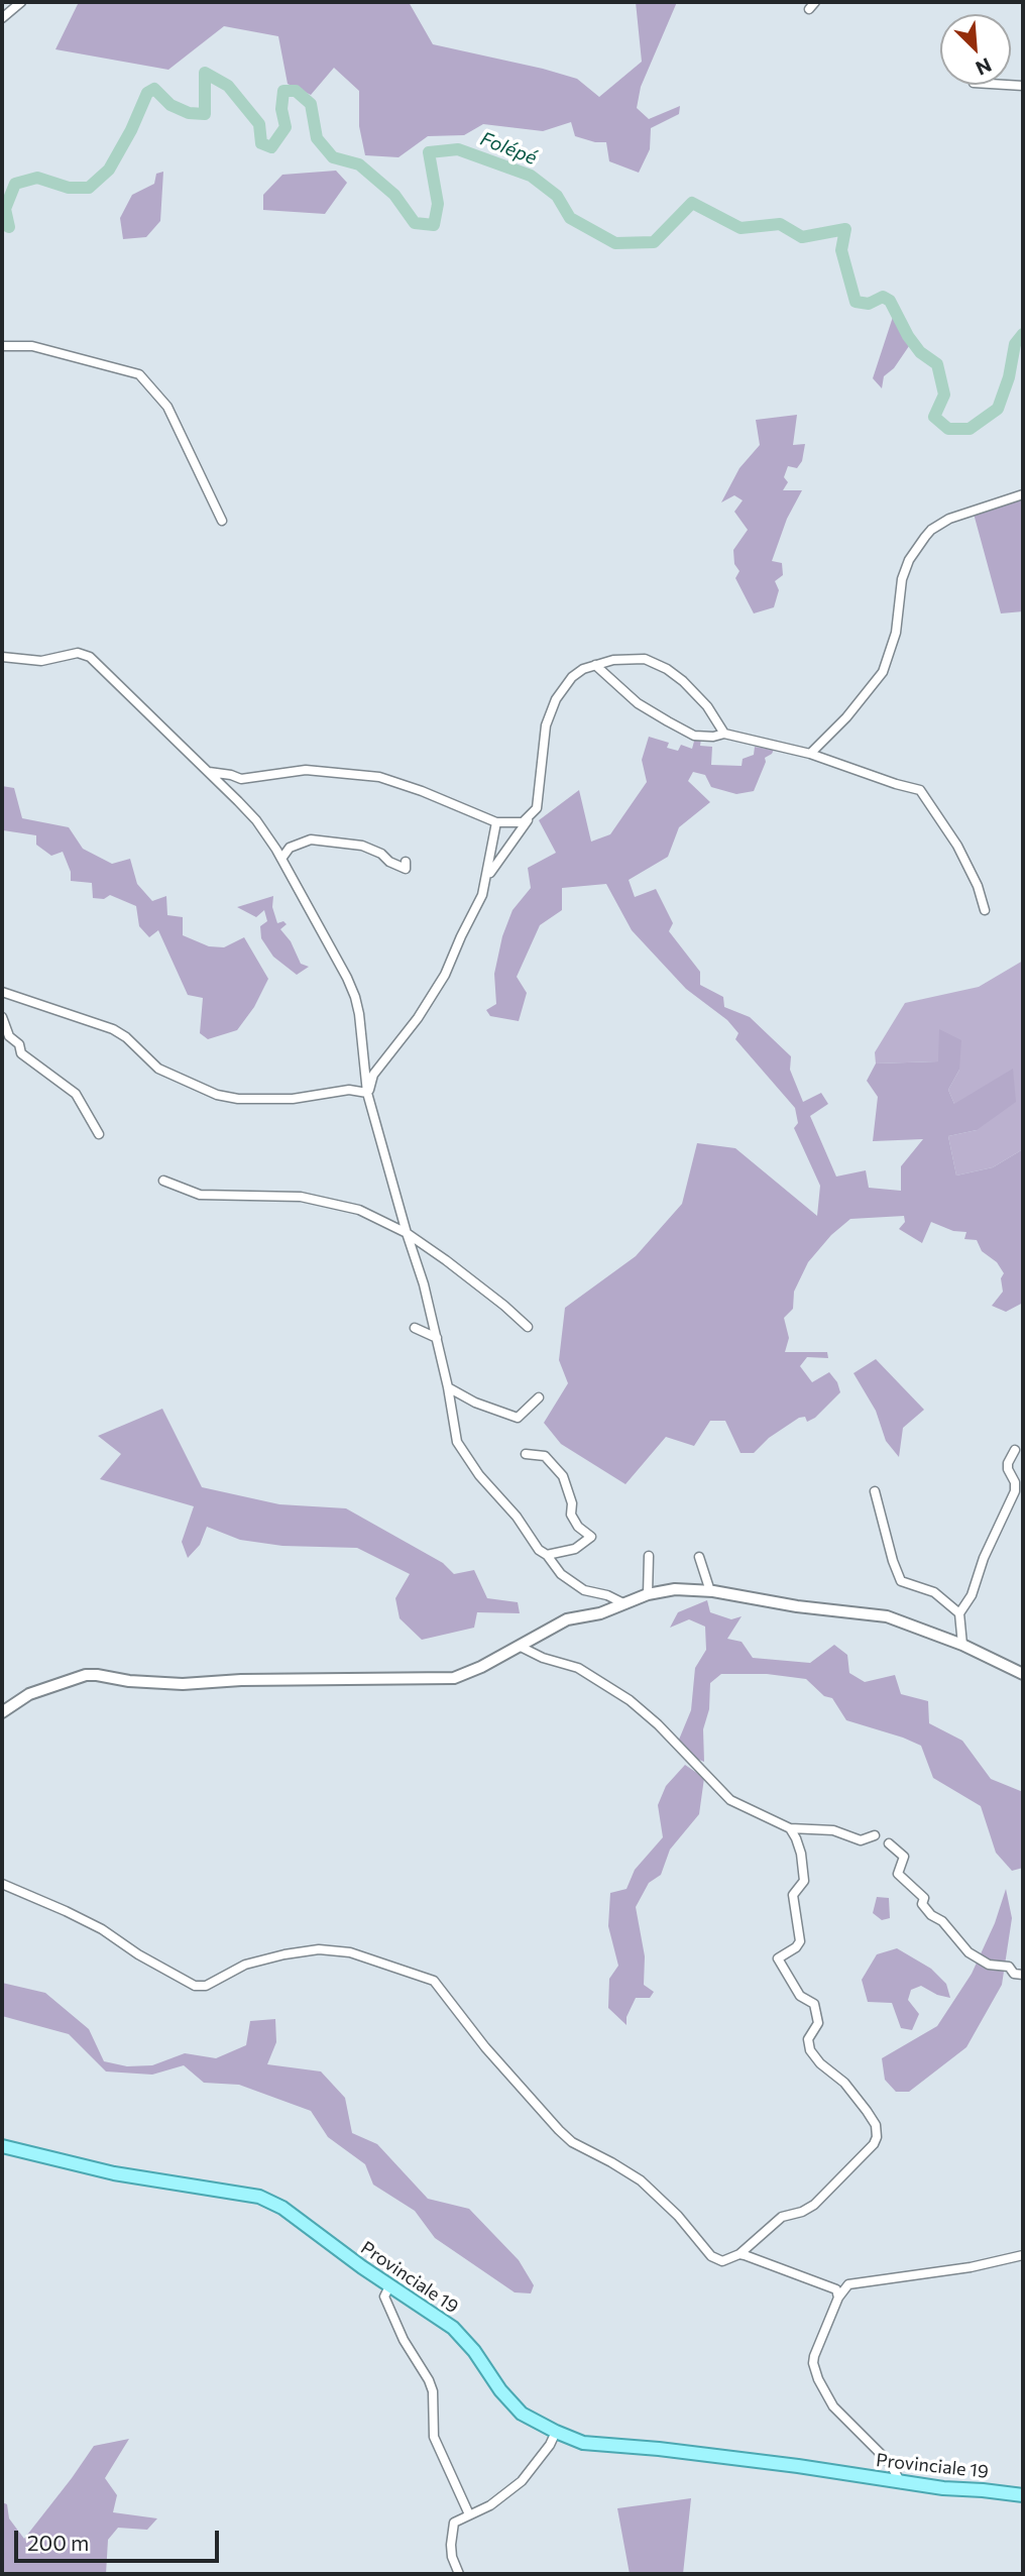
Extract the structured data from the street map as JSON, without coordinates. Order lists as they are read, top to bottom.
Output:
{
  "streets": {
    "main road": ["Provinciale 19"]
  },
  "water": ["Folépé"],
  "scale_bar": "200 m",
  "north": "bottom right"
}
